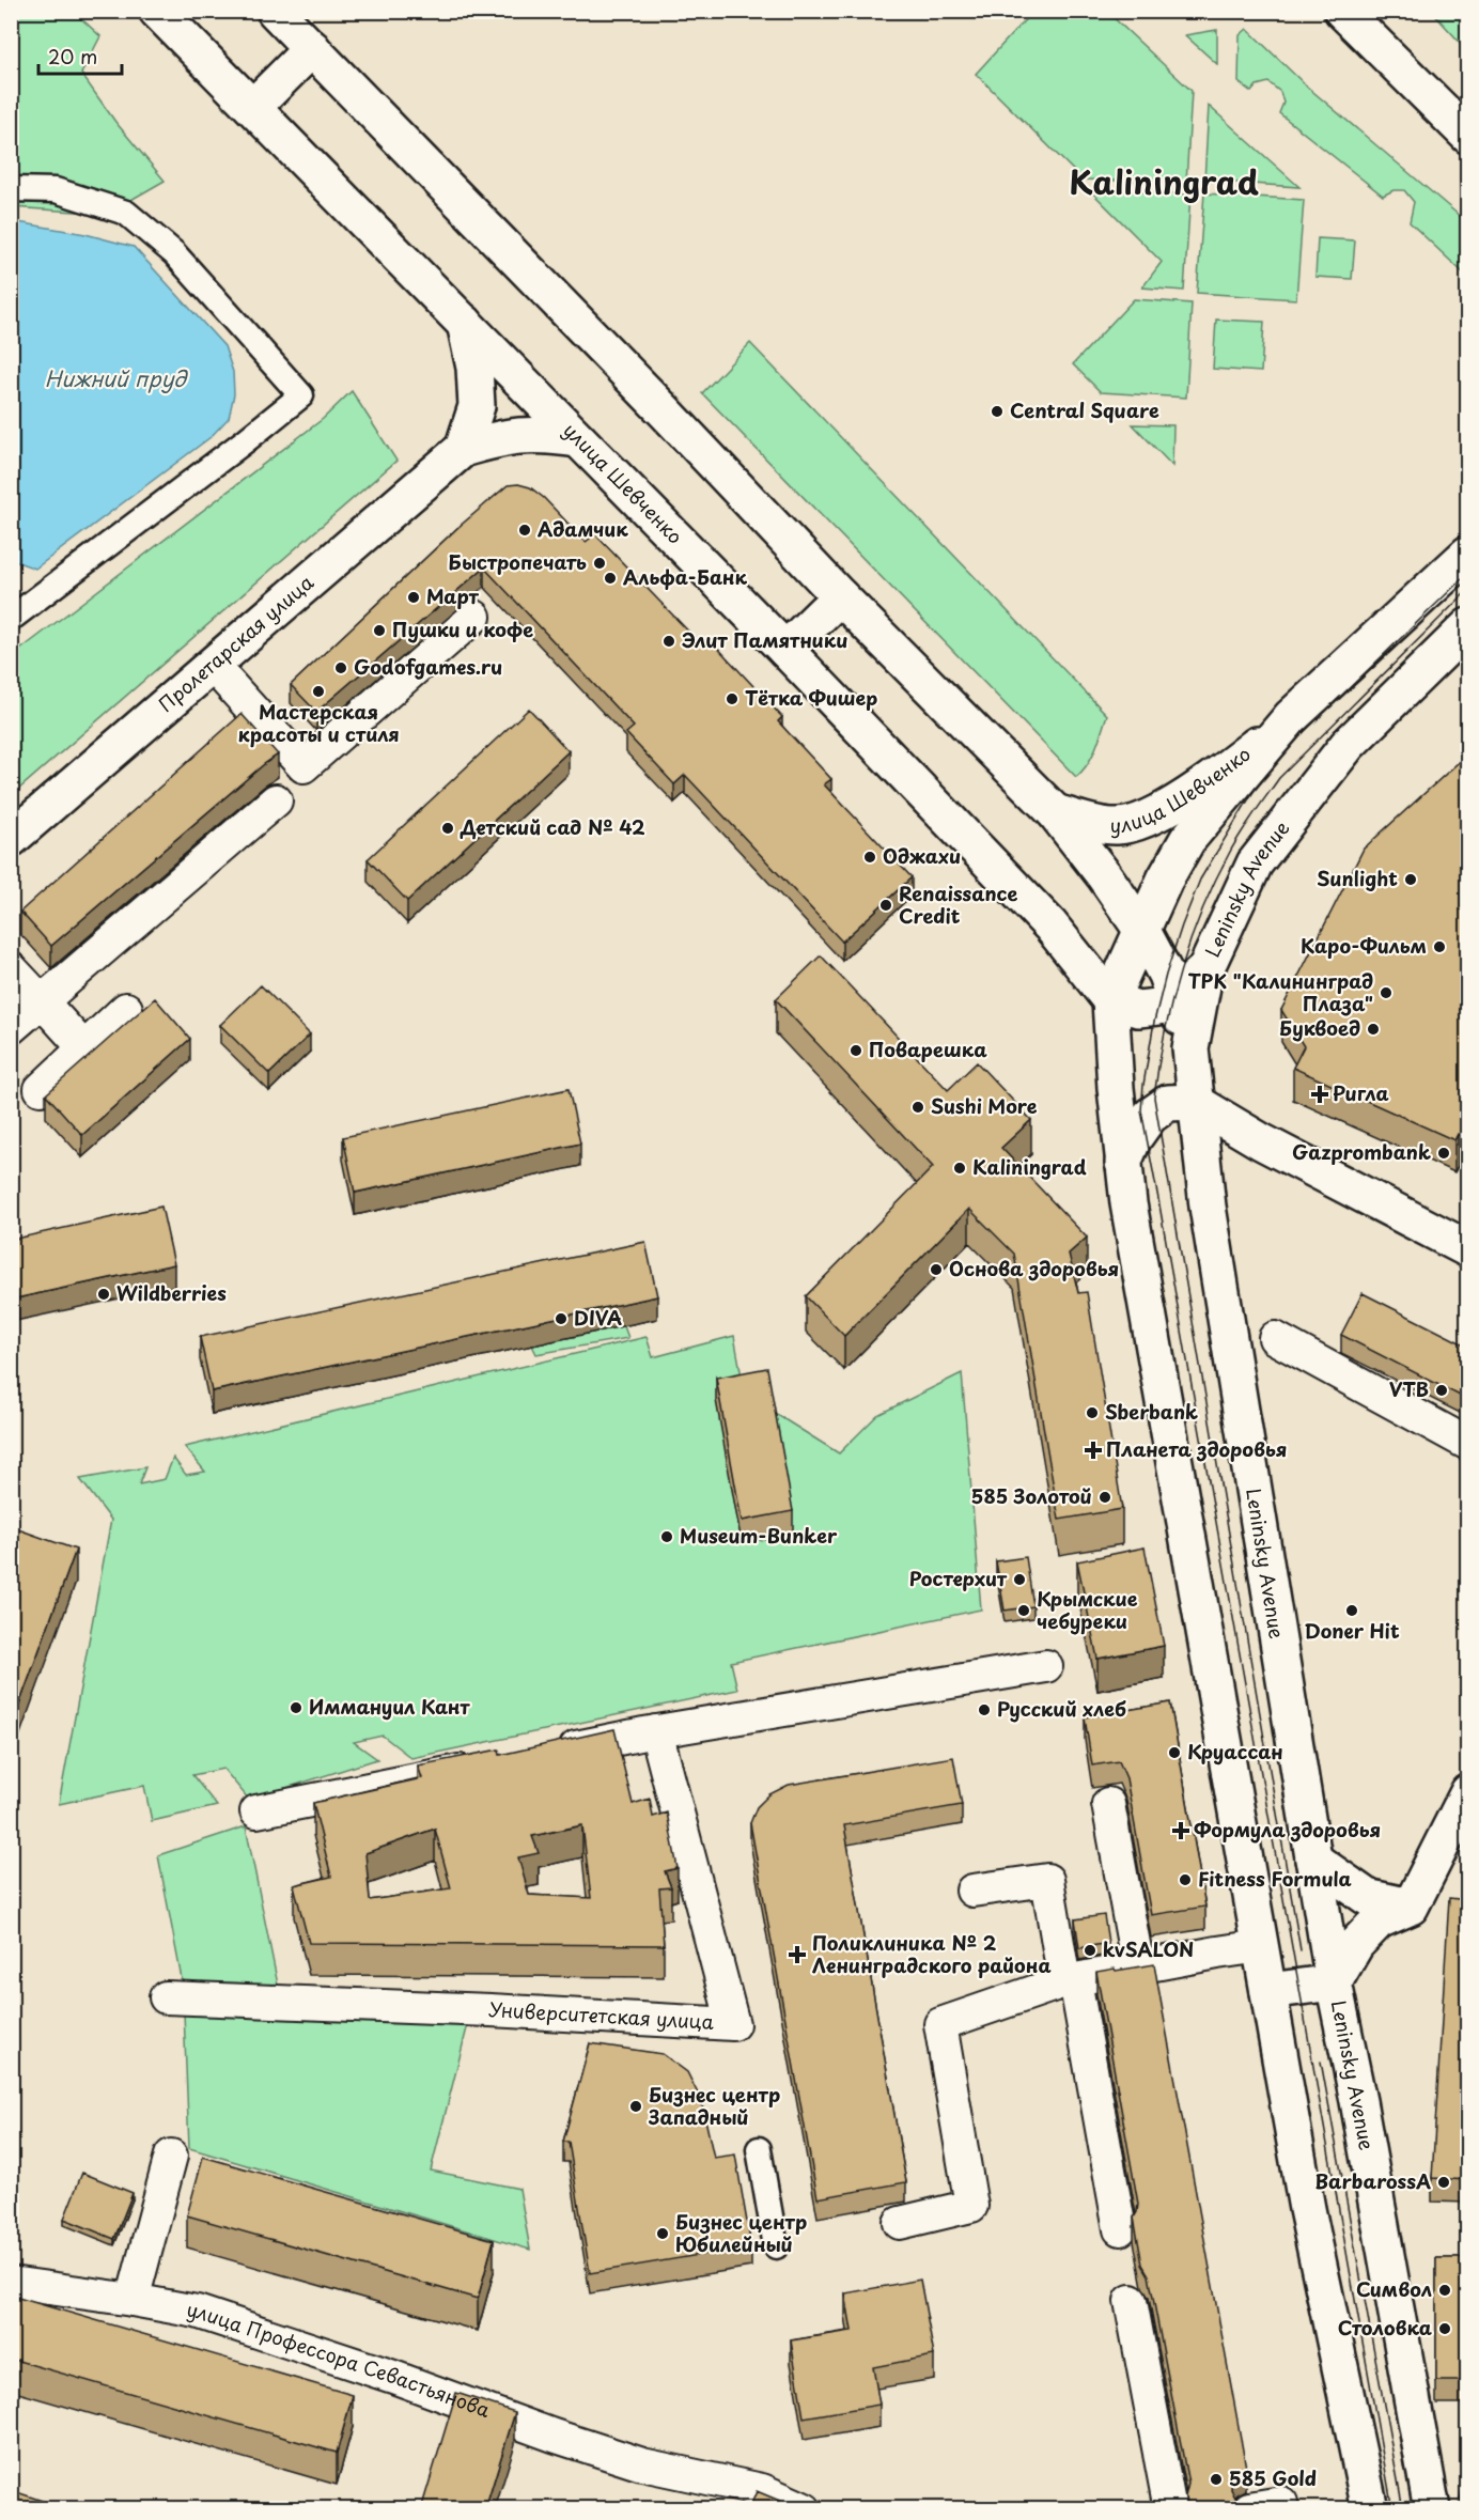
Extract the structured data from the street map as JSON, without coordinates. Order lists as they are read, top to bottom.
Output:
{
  "streets": {
    "main road": ["улица Шевченко", "Пролетарская улица", "Leninsky Avenue"],
    "street": ["Университетская улица", "улица Профессора Севастьянова"]
  },
  "crossings": [
    ["улица Шевченко", "Пролетарская улица"]
  ],
  "districts": ["Kaliningrad"],
  "water": ["Нижний пруд"],
  "places": {
    "other": [
      "Central Square",
      "Адамчик",
      "Быстропечать",
      "Альфа-Банк",
      "Март",
      "Пушки и кофе",
      "Элит Памятники",
      "Godofgames.ru",
      "Мастерская красоты и стиля",
      "Тётка Фишер",
      "Детский сад № 42",
      "Оджахи",
      "Sunlight",
      "Renaissance Credit",
      "Каро-Фильм",
      "ТРК \"Калининград Плаза\"",
      "Буквоед",
      "Поварешка",
      "Sushi More",
      "Gazprombank",
      "Kaliningrad",
      "Основа здоровья",
      "Wildberries",
      "DIVA",
      "VTB",
      "Sberbank",
      "585 Золотой",
      "Museum-Bunker",
      "Ростерхит",
      "Крымские чебуреки",
      "Doner Hit",
      "Иммануил Кант",
      "Русский хлеб",
      "Круассан",
      "Fitness Formula",
      "kvSALON",
      "Бизнес центр Западный",
      "BarbarossA",
      "Бизнес центр Юбилейный",
      "Символ",
      "Столовка",
      "585 Gold"
    ],
    "health": [
      "Ригла",
      "Планета здоровья",
      "Формула здоровья",
      "Поликлиника № 2 Ленинградского района"
    ]
  },
  "scale_bar": "20 m"
}
